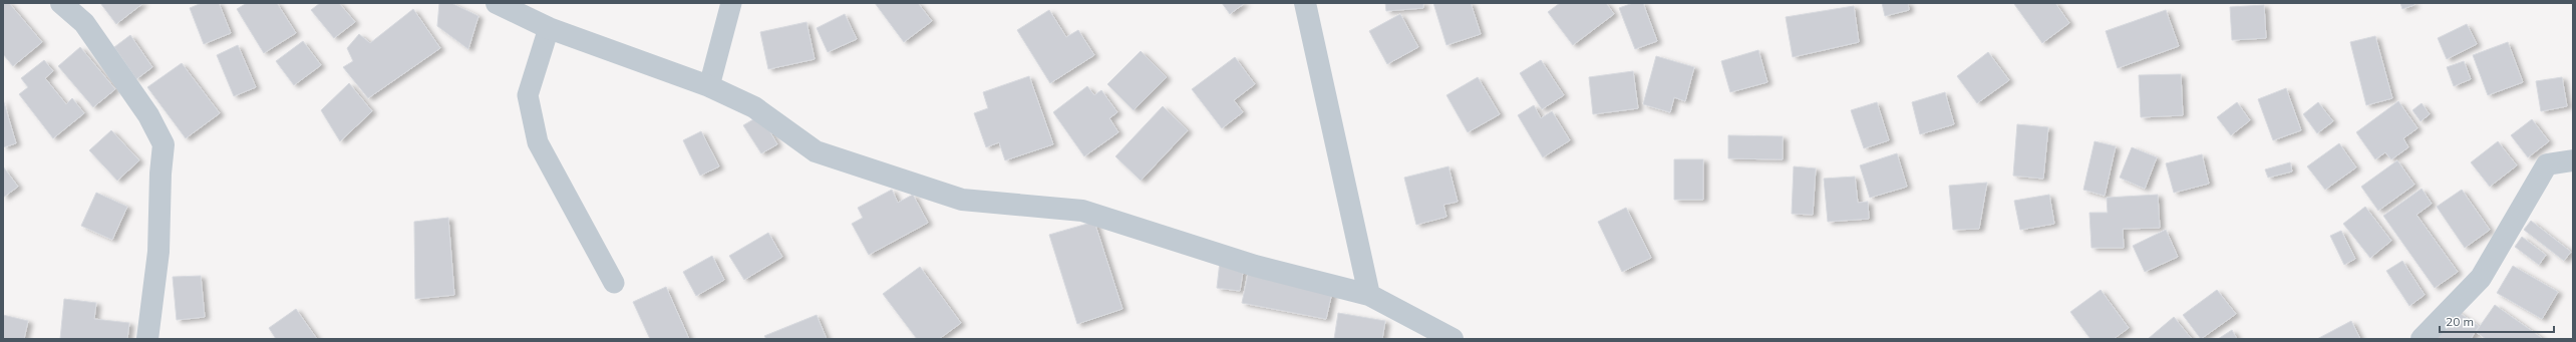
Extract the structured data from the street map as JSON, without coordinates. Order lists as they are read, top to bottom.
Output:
{
  "scale_bar": "20 m"
}
